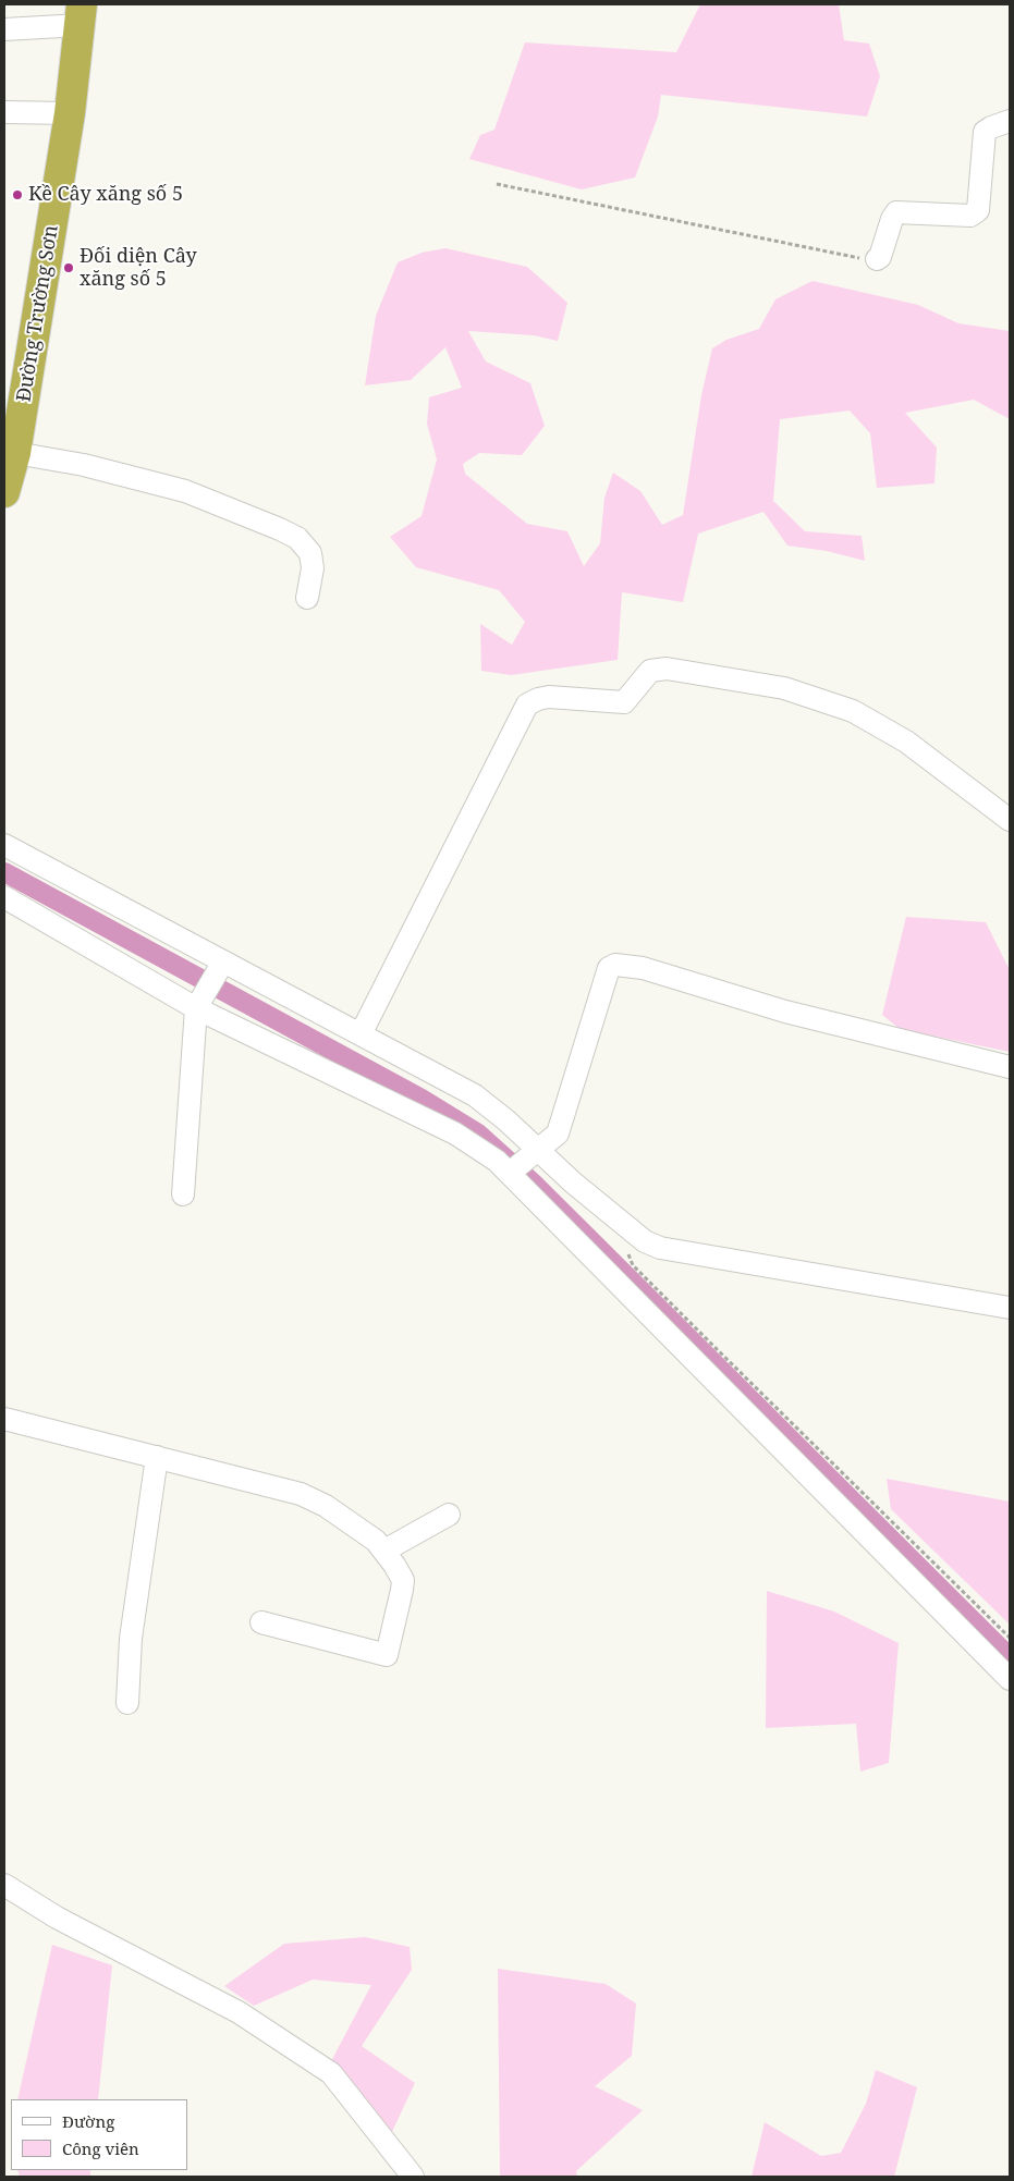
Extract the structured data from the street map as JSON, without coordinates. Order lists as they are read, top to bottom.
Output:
{
  "streets": {
    "highway": ["Đường Trường Sơn"]
  },
  "places": ["Kề Cây xăng số 5", "Đối diện Cây xăng số 5"],
  "legend": ["Đường", "Công viên"]
}
